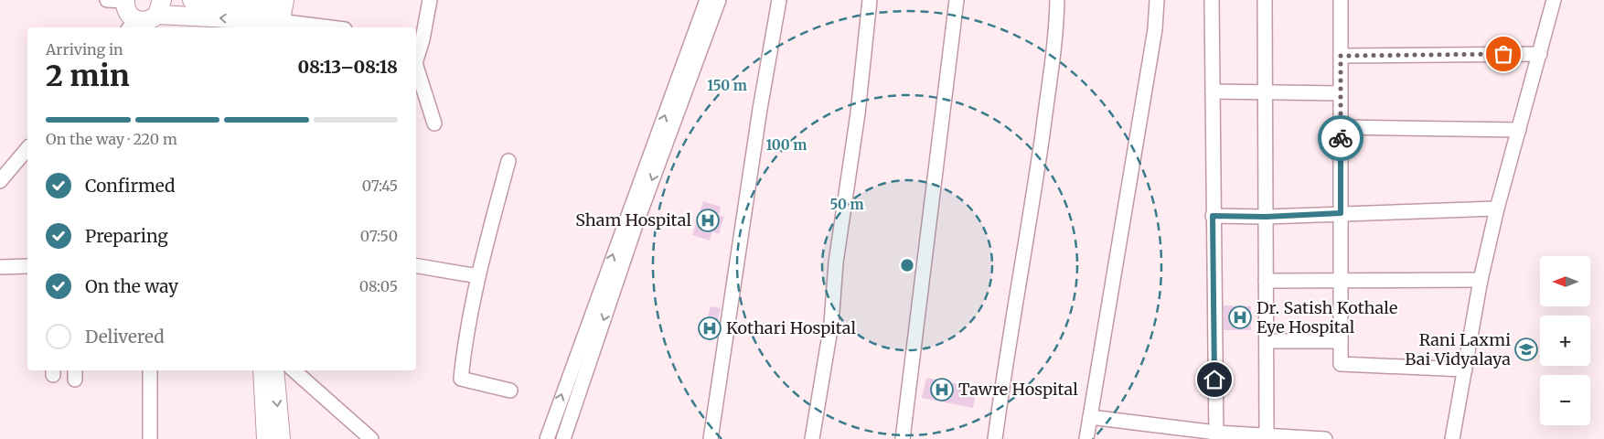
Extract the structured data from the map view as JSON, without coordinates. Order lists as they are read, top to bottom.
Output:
{
  "places": {
    "hospital": [
      "Sham Hospital",
      "Dr. Satish Kothale Eye Hospital",
      "Kothari Hospital",
      "Tawre Hospital"
    ],
    "school or university": ["Rani Laxmi Bai Vidyalaya"]
  },
  "north": "left",
  "page": {
    "heading": ["2 min", "Arriving in", "08:13–08:18"],
    "bar": "On the way · 220 m",
    "list": [
      ["Confirmed", "07:45"],
      ["Preparing", "07:50"],
      ["On the way", "08:05"],
      "Delivered"
    ],
    "map_buttons": ["+", "−"]
  },
  "rings": ["150 m", "100 m", "50 m"]
}
